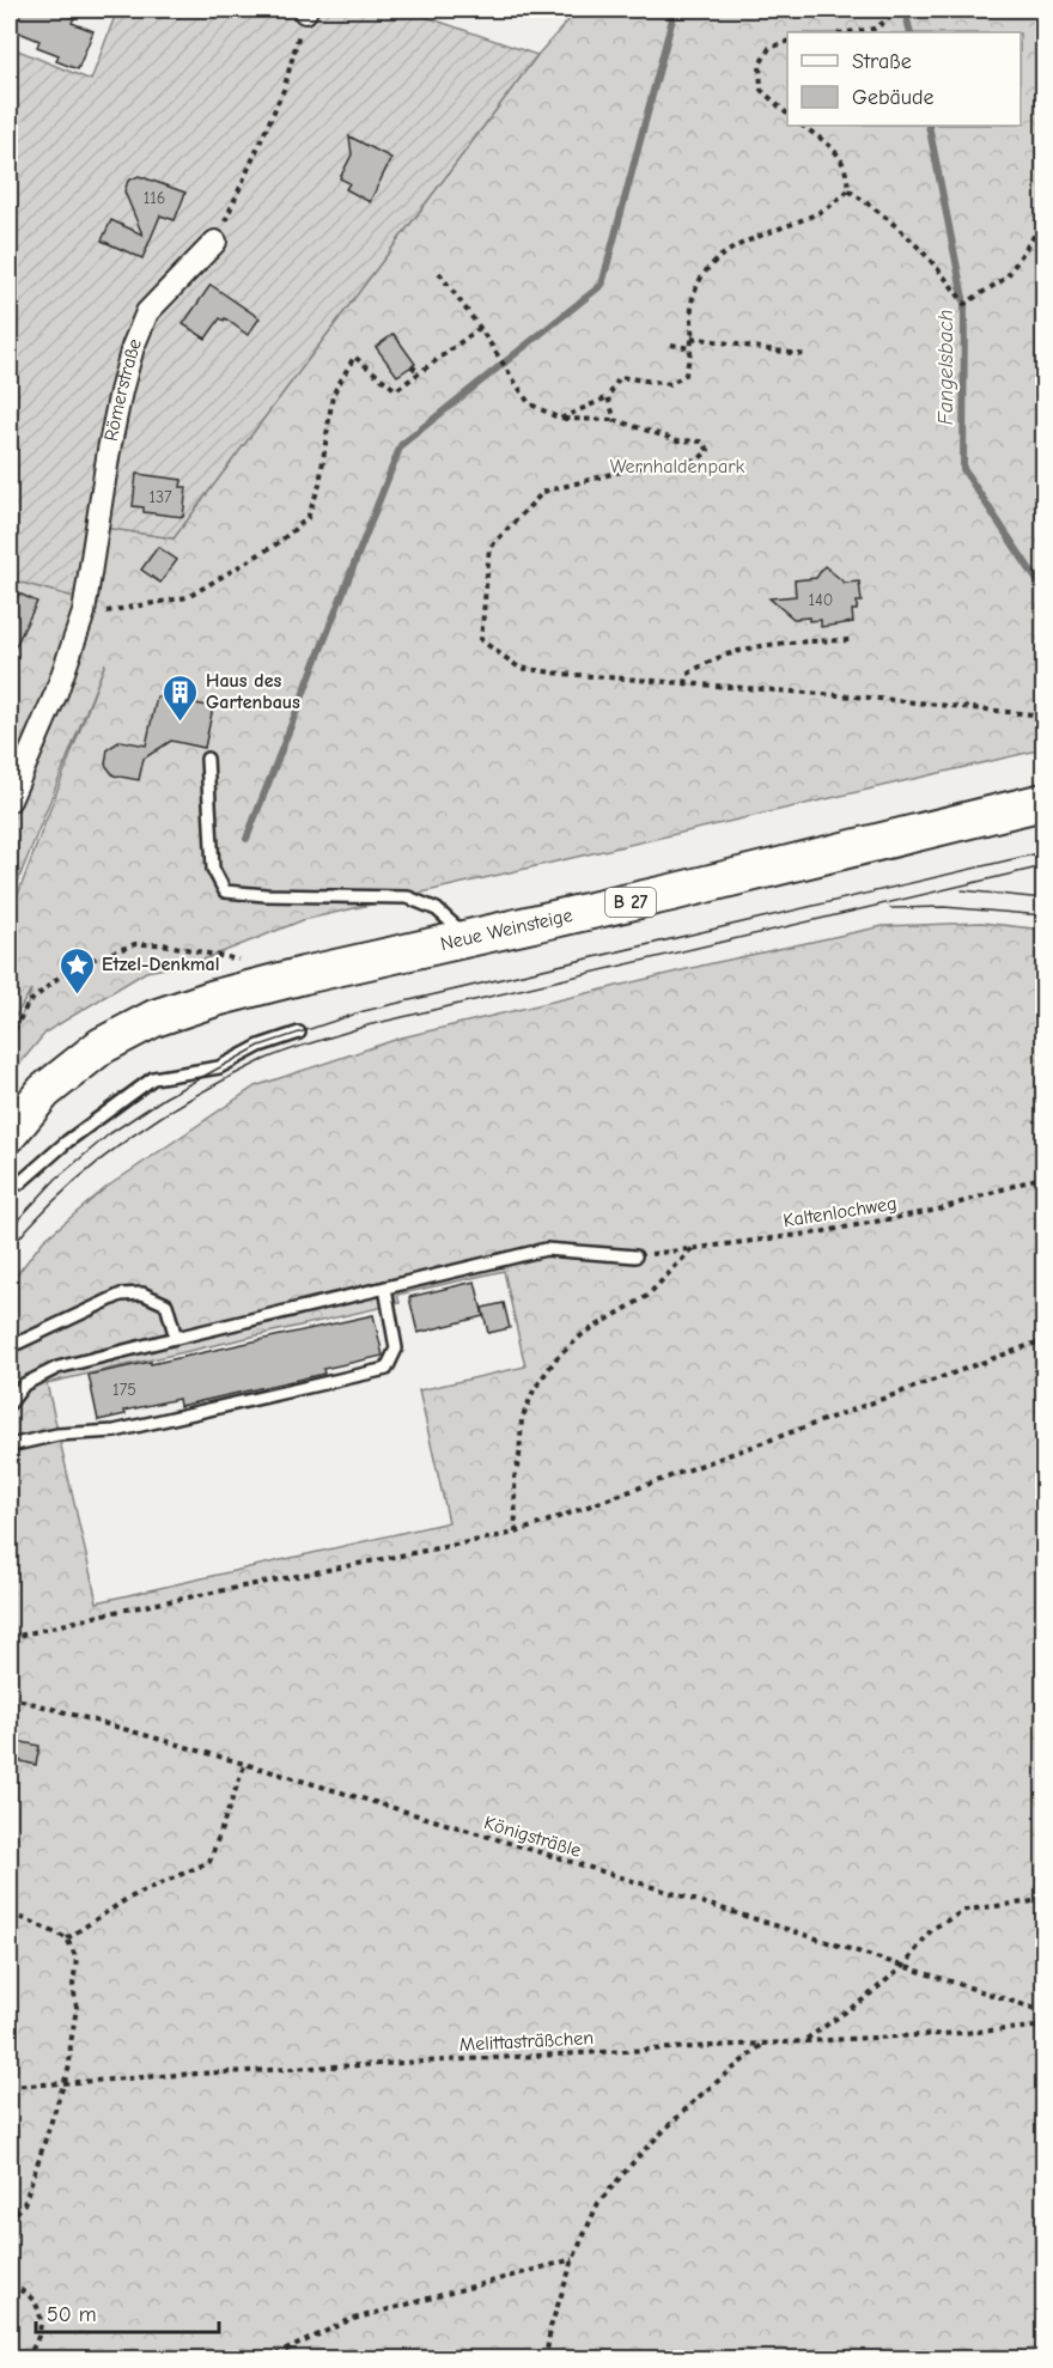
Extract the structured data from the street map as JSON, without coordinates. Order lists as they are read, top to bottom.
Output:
{
  "streets": {
    "main road": ["B 27", "Neue Weinsteige"],
    "street": ["Römerstraße"],
    "path": ["Kaltenlochweg", "Königsträßle", "Melittasträßchen"]
  },
  "water": ["Fangelsbach"],
  "parks": ["Wernhaldenpark"],
  "places": {
    "building": ["Haus des Gartenbaus"],
    "place": ["Etzel-Denkmal"]
  },
  "house_numbers": [
    "116",
    "137",
    "140",
    "175"
  ],
  "legend": ["Straße", "Gebäude"],
  "scale_bar": "50 m"
}
